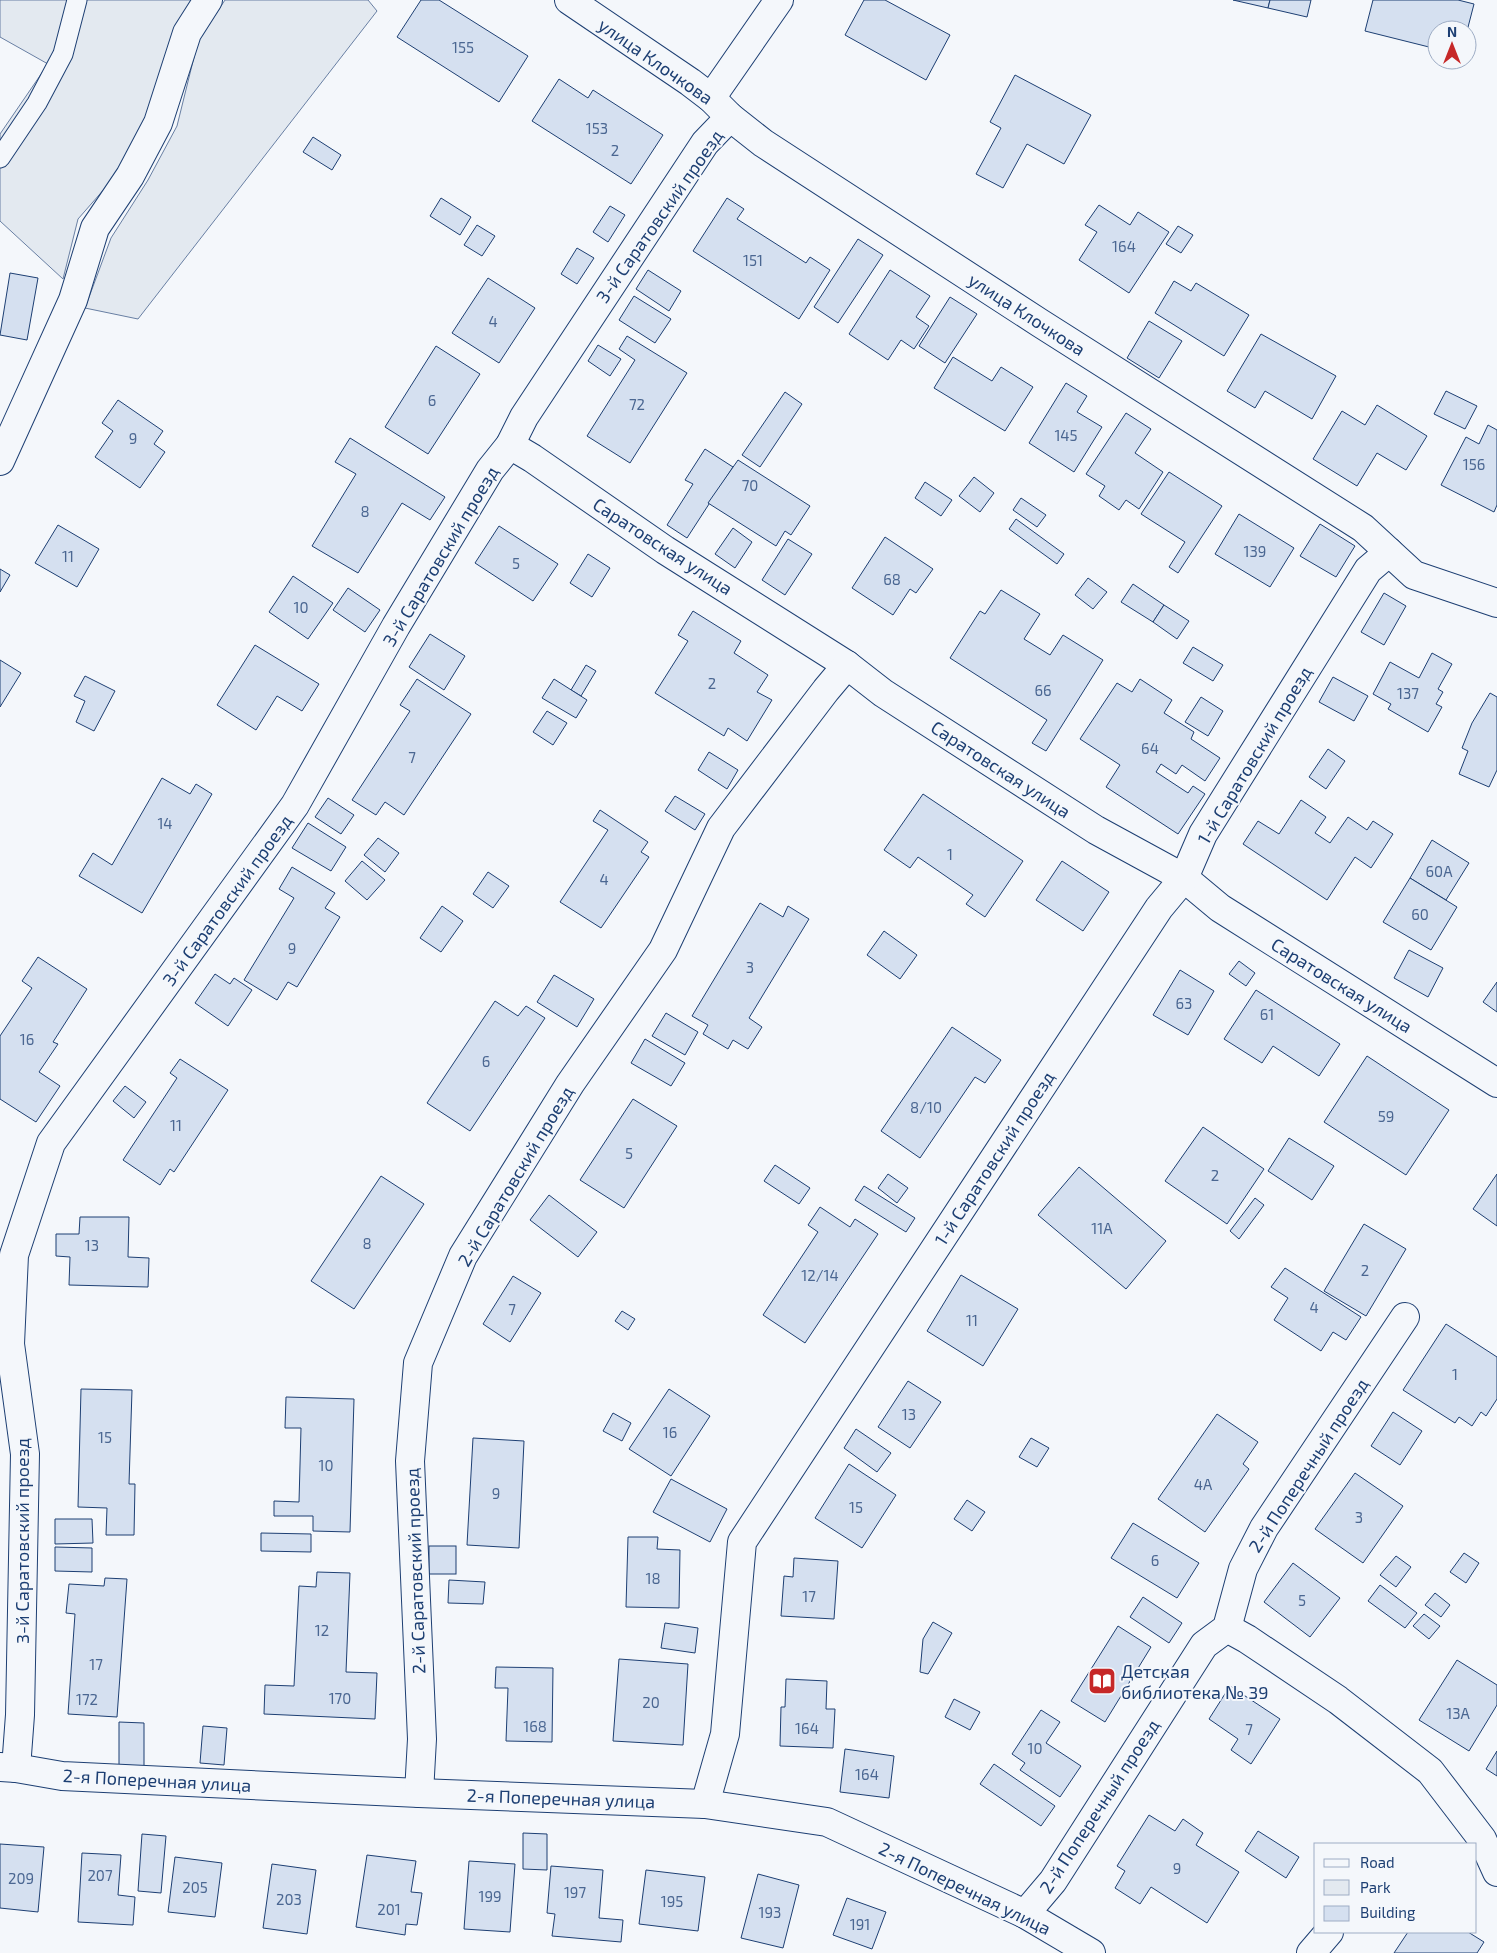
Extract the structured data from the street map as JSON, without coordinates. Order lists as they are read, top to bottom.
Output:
{
  "streets": {
    "street": [
      "улица Клочкова",
      "3-й Саратовский проезд",
      "Саратовская улица",
      "1-й Саратовский проезд",
      "2-й Саратовский проезд",
      "2-й Поперечный проезд",
      "2-я Поперечная улица"
    ]
  },
  "crossings": [
    ["улица Клочкова", "3-й Саратовский проезд"],
    ["улица Клочкова", "1-й Саратовский проезд"],
    ["3-й Саратовский проезд", "Саратовская улица"],
    ["3-й Саратовский проезд", "2-я Поперечная улица"],
    ["Саратовская улица", "1-й Саратовский проезд"],
    ["Саратовская улица", "2-й Саратовский проезд"],
    ["1-й Саратовский проезд", "2-я Поперечная улица"],
    ["2-й Саратовский проезд", "2-я Поперечная улица"],
    ["2-й Поперечный проезд", "2-я Поперечная улица"]
  ],
  "places": {
    "library": ["Детская библиотека № 39"]
  },
  "house_numbers": [
    "155",
    "153",
    "2",
    "164",
    "151",
    "4",
    "6",
    "72",
    "145",
    "9",
    "156",
    "70",
    "8",
    "139",
    "11",
    "5",
    "68",
    "10",
    "2",
    "66",
    "137",
    "64",
    "7",
    "14",
    "1",
    "60А",
    "4",
    "60",
    "9",
    "3",
    "63",
    "61",
    "16",
    "6",
    "8/10",
    "59",
    "11",
    "5",
    "2",
    "11А",
    "8",
    "13",
    "2",
    "12/14",
    "4",
    "7",
    "11",
    "1",
    "13",
    "16",
    "15",
    "10",
    "4А",
    "9",
    "15",
    "3",
    "6",
    "18",
    "17",
    "5",
    "12",
    "17",
    "170",
    "172",
    "20",
    "13А",
    "168",
    "164",
    "7",
    "10",
    "164",
    "9",
    "207",
    "209",
    "205",
    "197",
    "199",
    "203",
    "195",
    "201",
    "193",
    "191"
  ],
  "legend": ["Road", "Park", "Building"],
  "north": "top"
}
